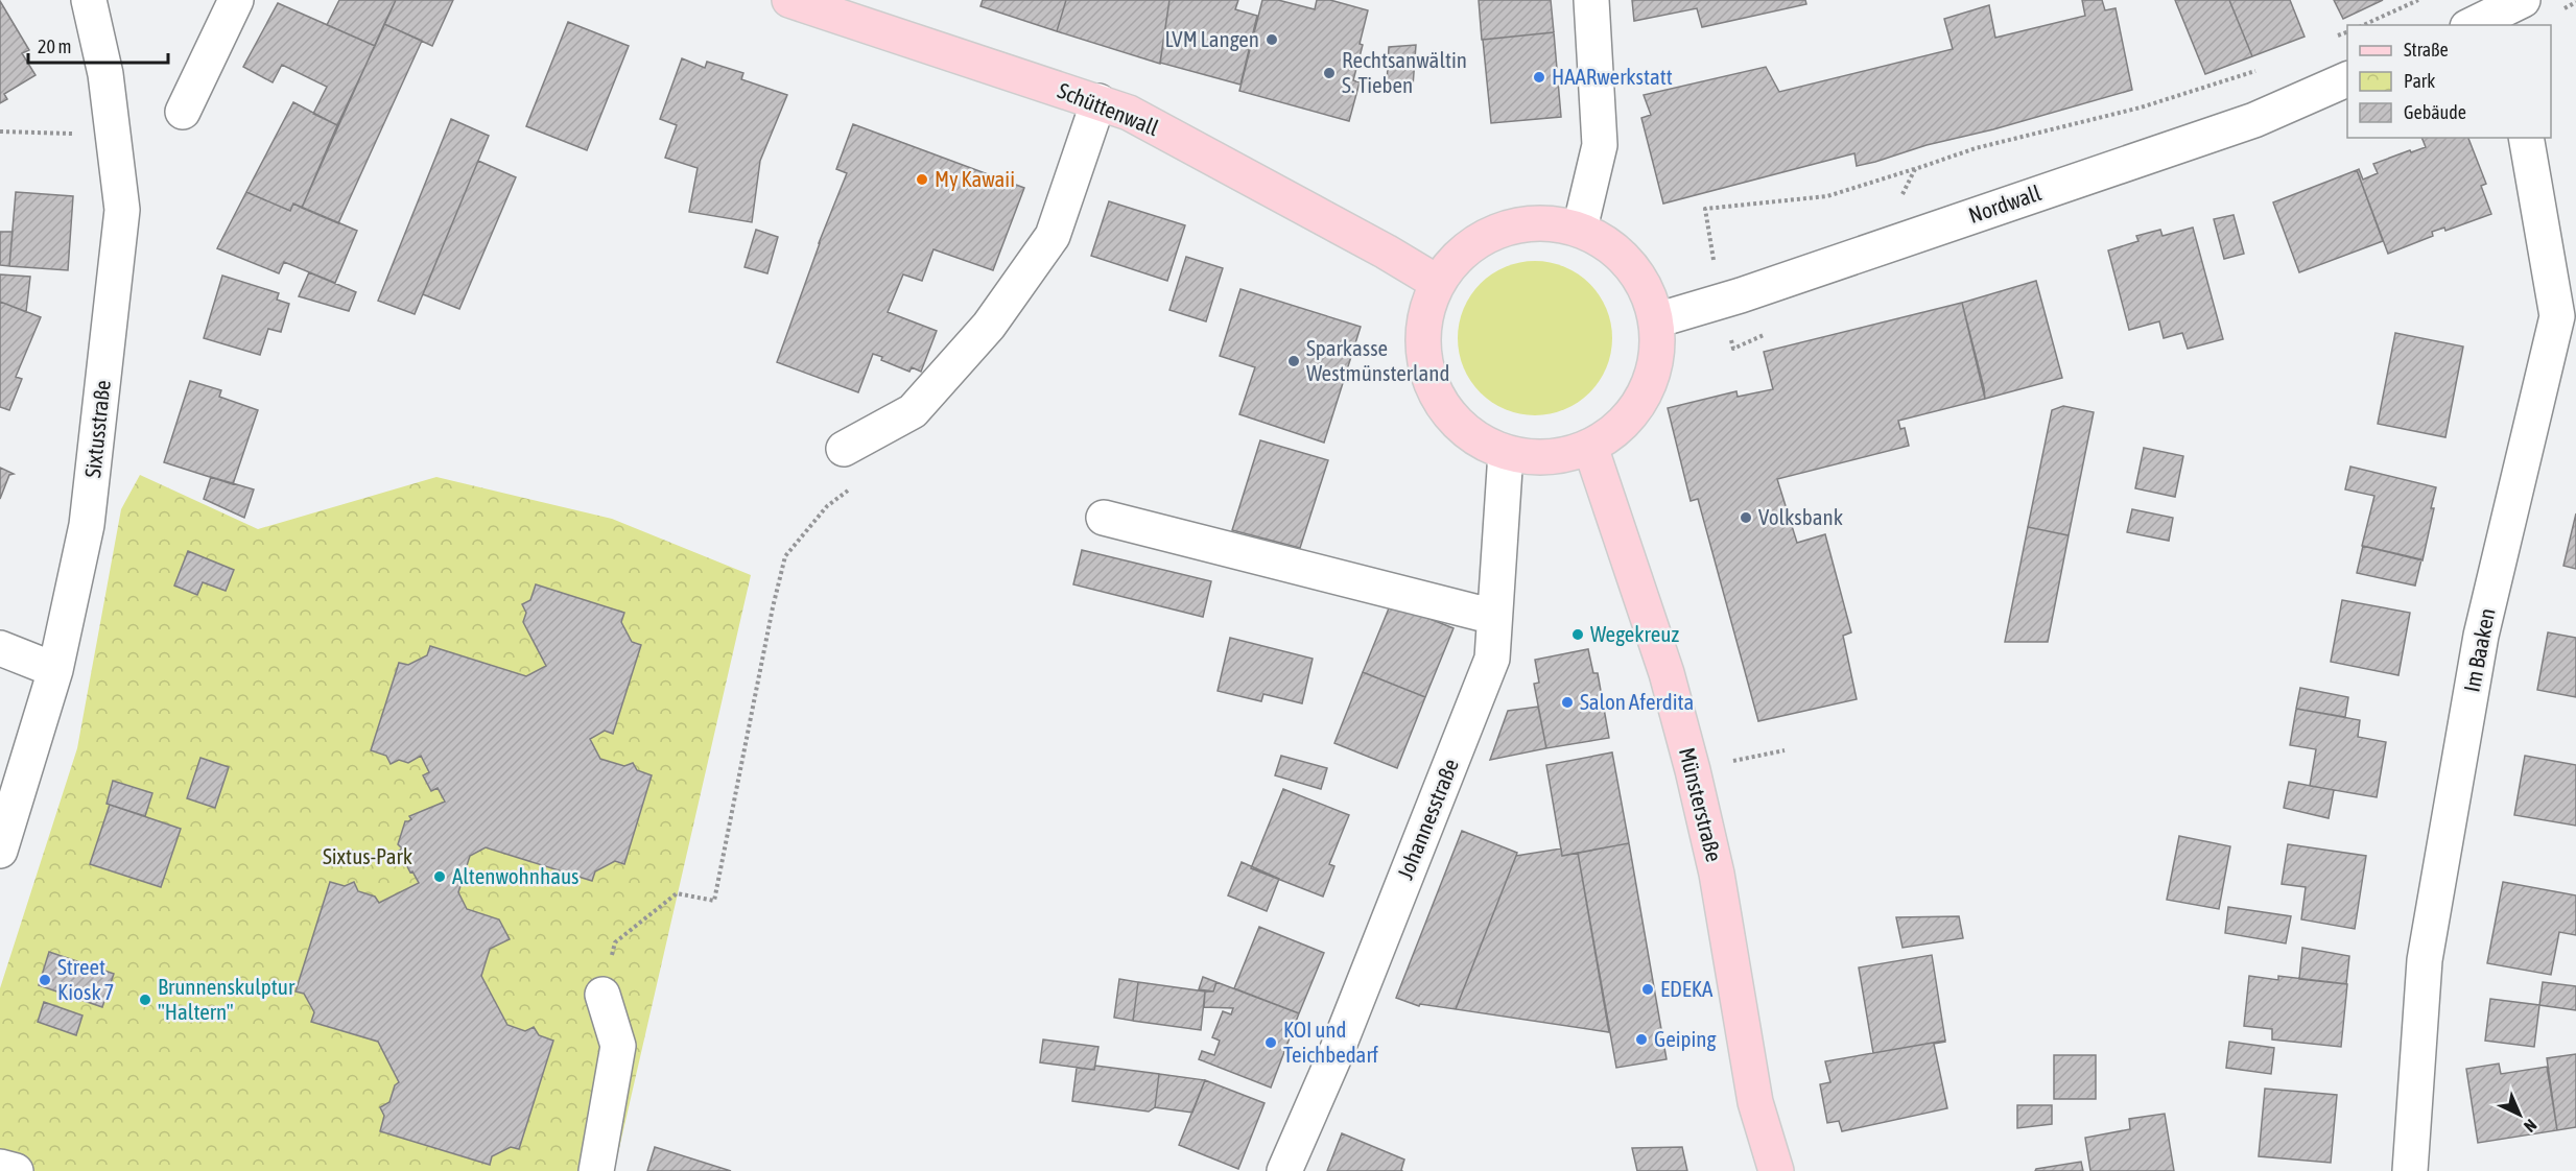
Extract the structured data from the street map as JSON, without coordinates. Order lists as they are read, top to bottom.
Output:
{
  "streets": {
    "main road": ["Schüttenwall", "Münsterstraße"],
    "street": [
      "Nordwall",
      "Sixtusstraße",
      "Im Baaken",
      "Johannesstraße"
    ]
  },
  "parks": ["Sixtus-Park"],
  "places": [
    "LVM Langen",
    "Rechtsanwältin S. Tieben",
    "HAARwerkstatt",
    "My Kawaii",
    "Sparkasse Westmünsterland",
    "Volksbank",
    "Wegekreuz",
    "Salon Aferdita",
    "Altenwohnhaus",
    "Street Kiosk 7",
    "EDEKA",
    "Brunnenskulptur \"Haltern\"",
    "Geiping",
    "KOI und Teichbedarf"
  ],
  "legend": ["Straße", "Park", "Gebäude"],
  "scale_bar": "20 m",
  "north": "bottom right"
}
